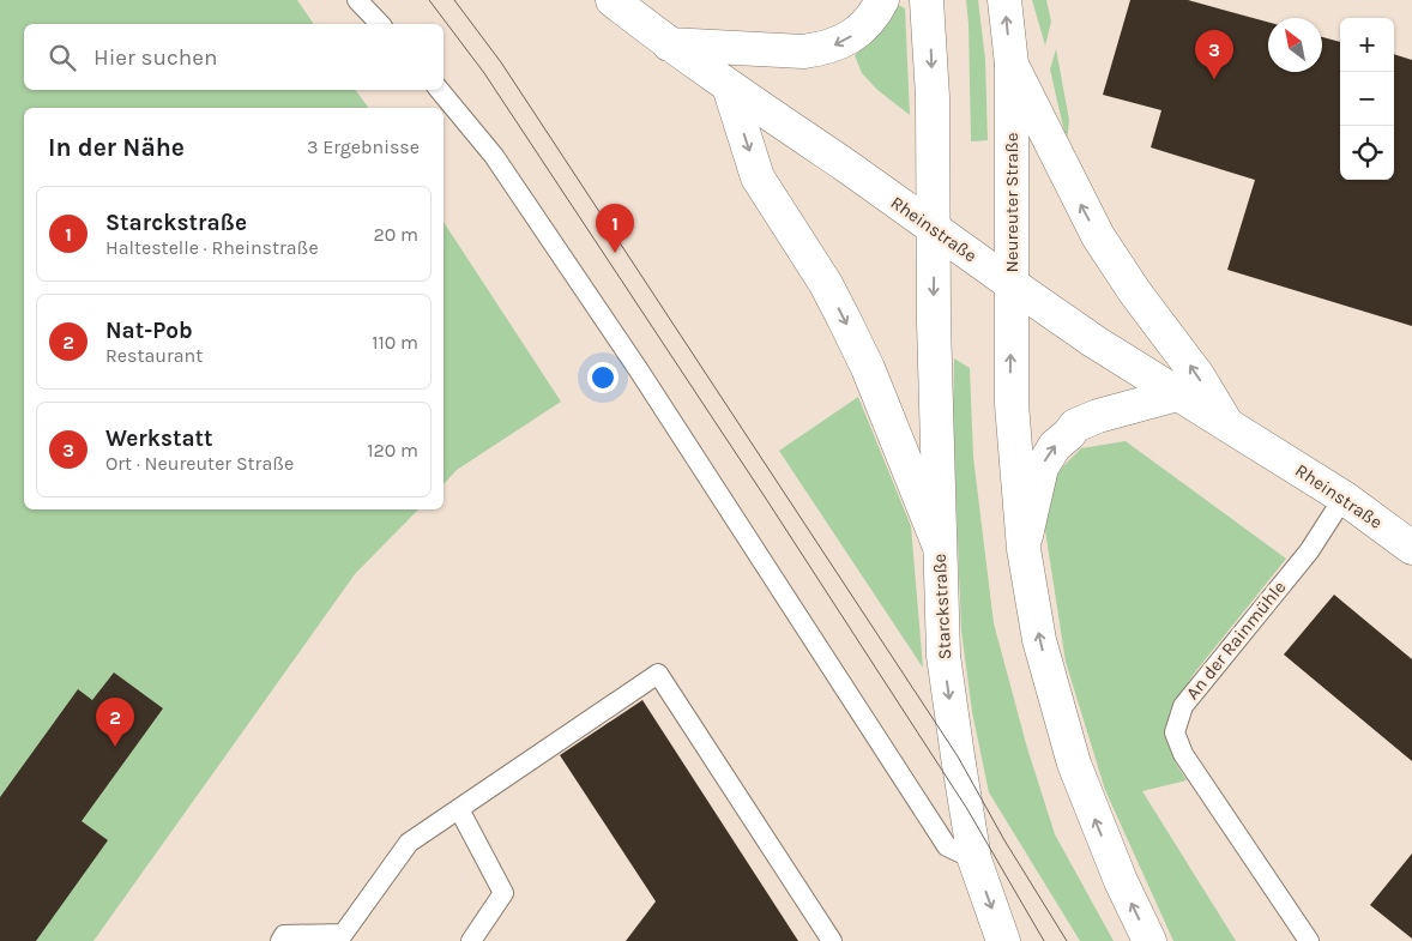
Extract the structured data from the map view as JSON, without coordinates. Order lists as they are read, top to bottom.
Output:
{
  "streets": {
    "main road": ["Neureuter Straße", "Rheinstraße", "Starckstraße"],
    "lane": ["An der Rainmühle"]
  },
  "crossings": [
    ["Neureuter Straße", "Rheinstraße"],
    ["Rheinstraße", "Starckstraße"],
    ["Rheinstraße", "An der Rainmühle"]
  ],
  "north": "top left",
  "page": {
    "map_buttons": ["+", "−"],
    "search": "Hier suchen",
    "pins": ["3", "1", "2"],
    "heading": ["In der Nähe", "3 Ergebnisse"],
    "list": [
      {
        "mark": "1",
        "name": "Starckstraße",
        "note": "Haltestelle · Rheinstraße",
        "value": "20 m"
      },
      {
        "mark": "2",
        "name": "Nat-Pob",
        "note": "Restaurant",
        "value": "110 m"
      },
      {
        "mark": "3",
        "name": "Werkstatt",
        "note": "Ort · Neureuter Straße",
        "value": "120 m"
      }
    ]
  }
}
